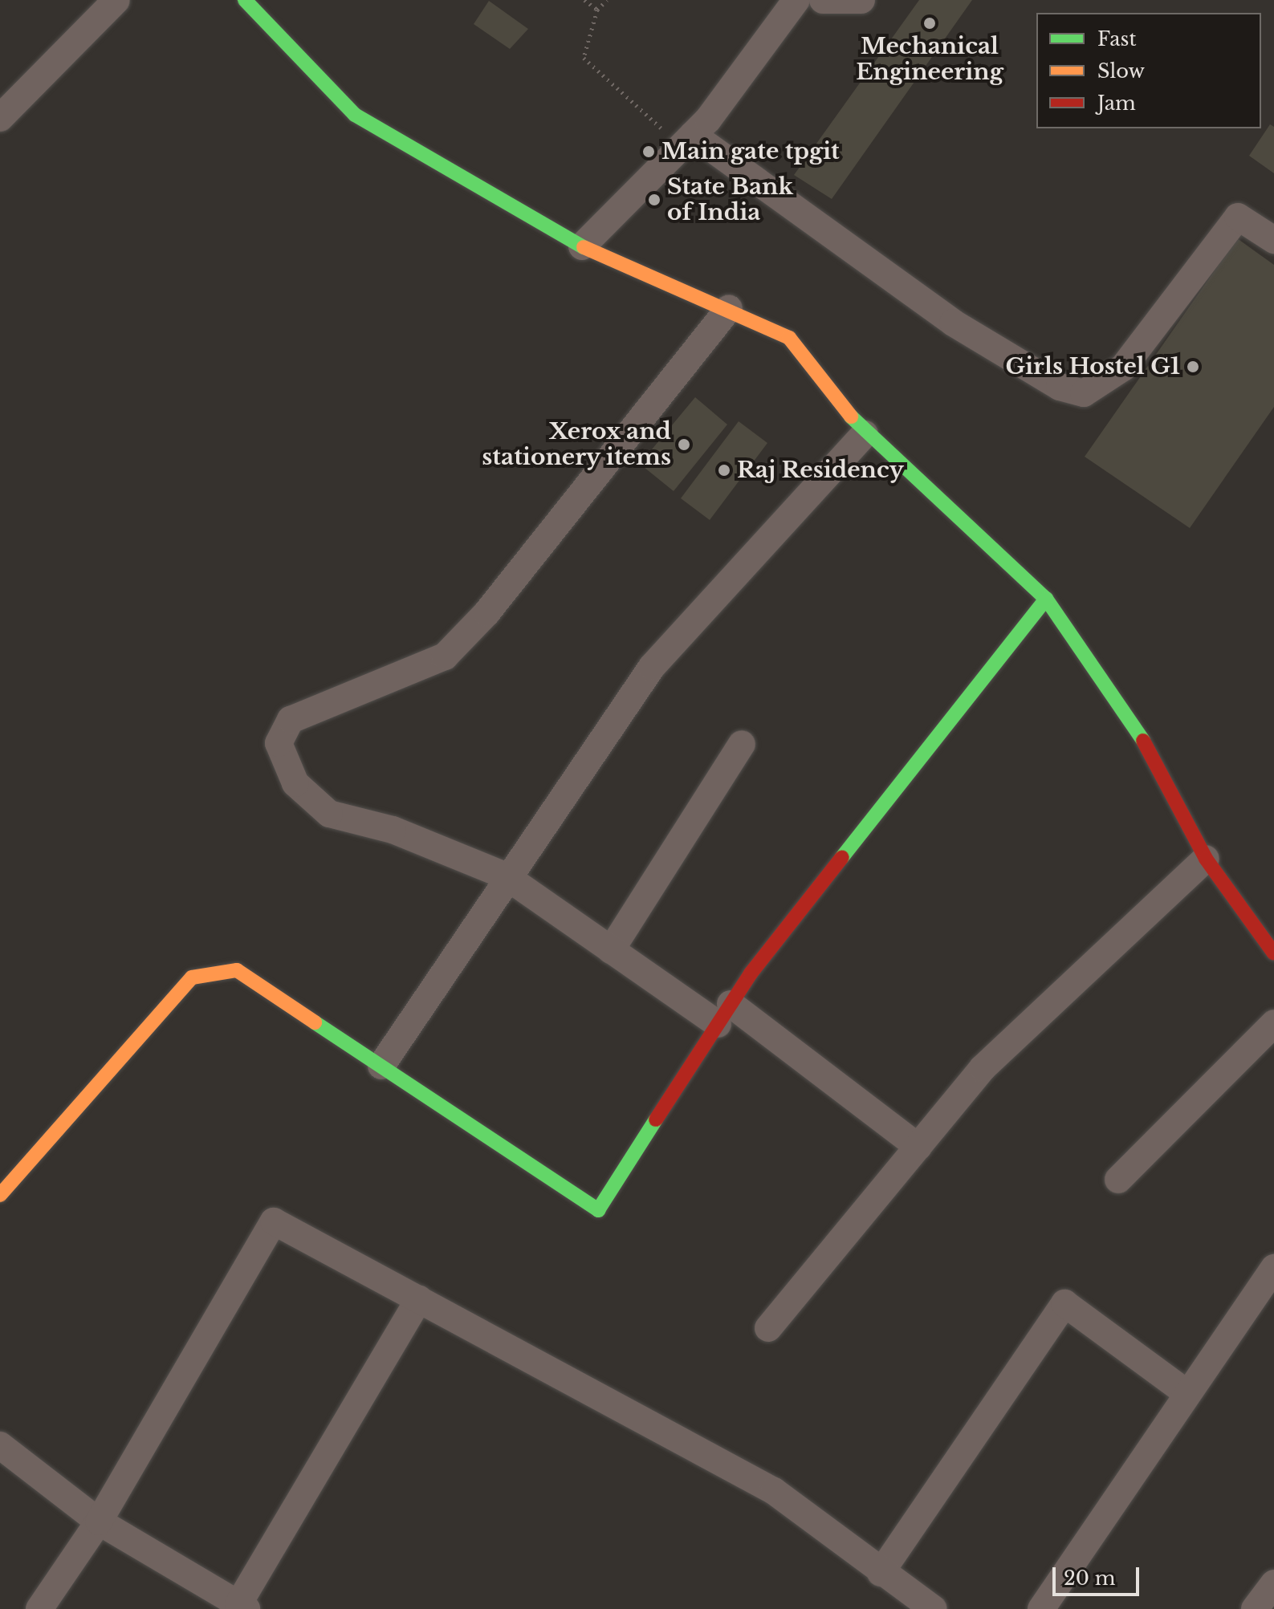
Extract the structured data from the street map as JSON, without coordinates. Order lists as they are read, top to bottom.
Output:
{
  "places": [
    "Mechanical Engineering",
    "Main gate tpgit",
    "State Bank of India",
    "Girls Hostel G1",
    "Xerox and stationery items",
    "Raj Residency"
  ],
  "legend": ["Fast", "Slow", "Jam"],
  "scale_bar": "20 m"
}
